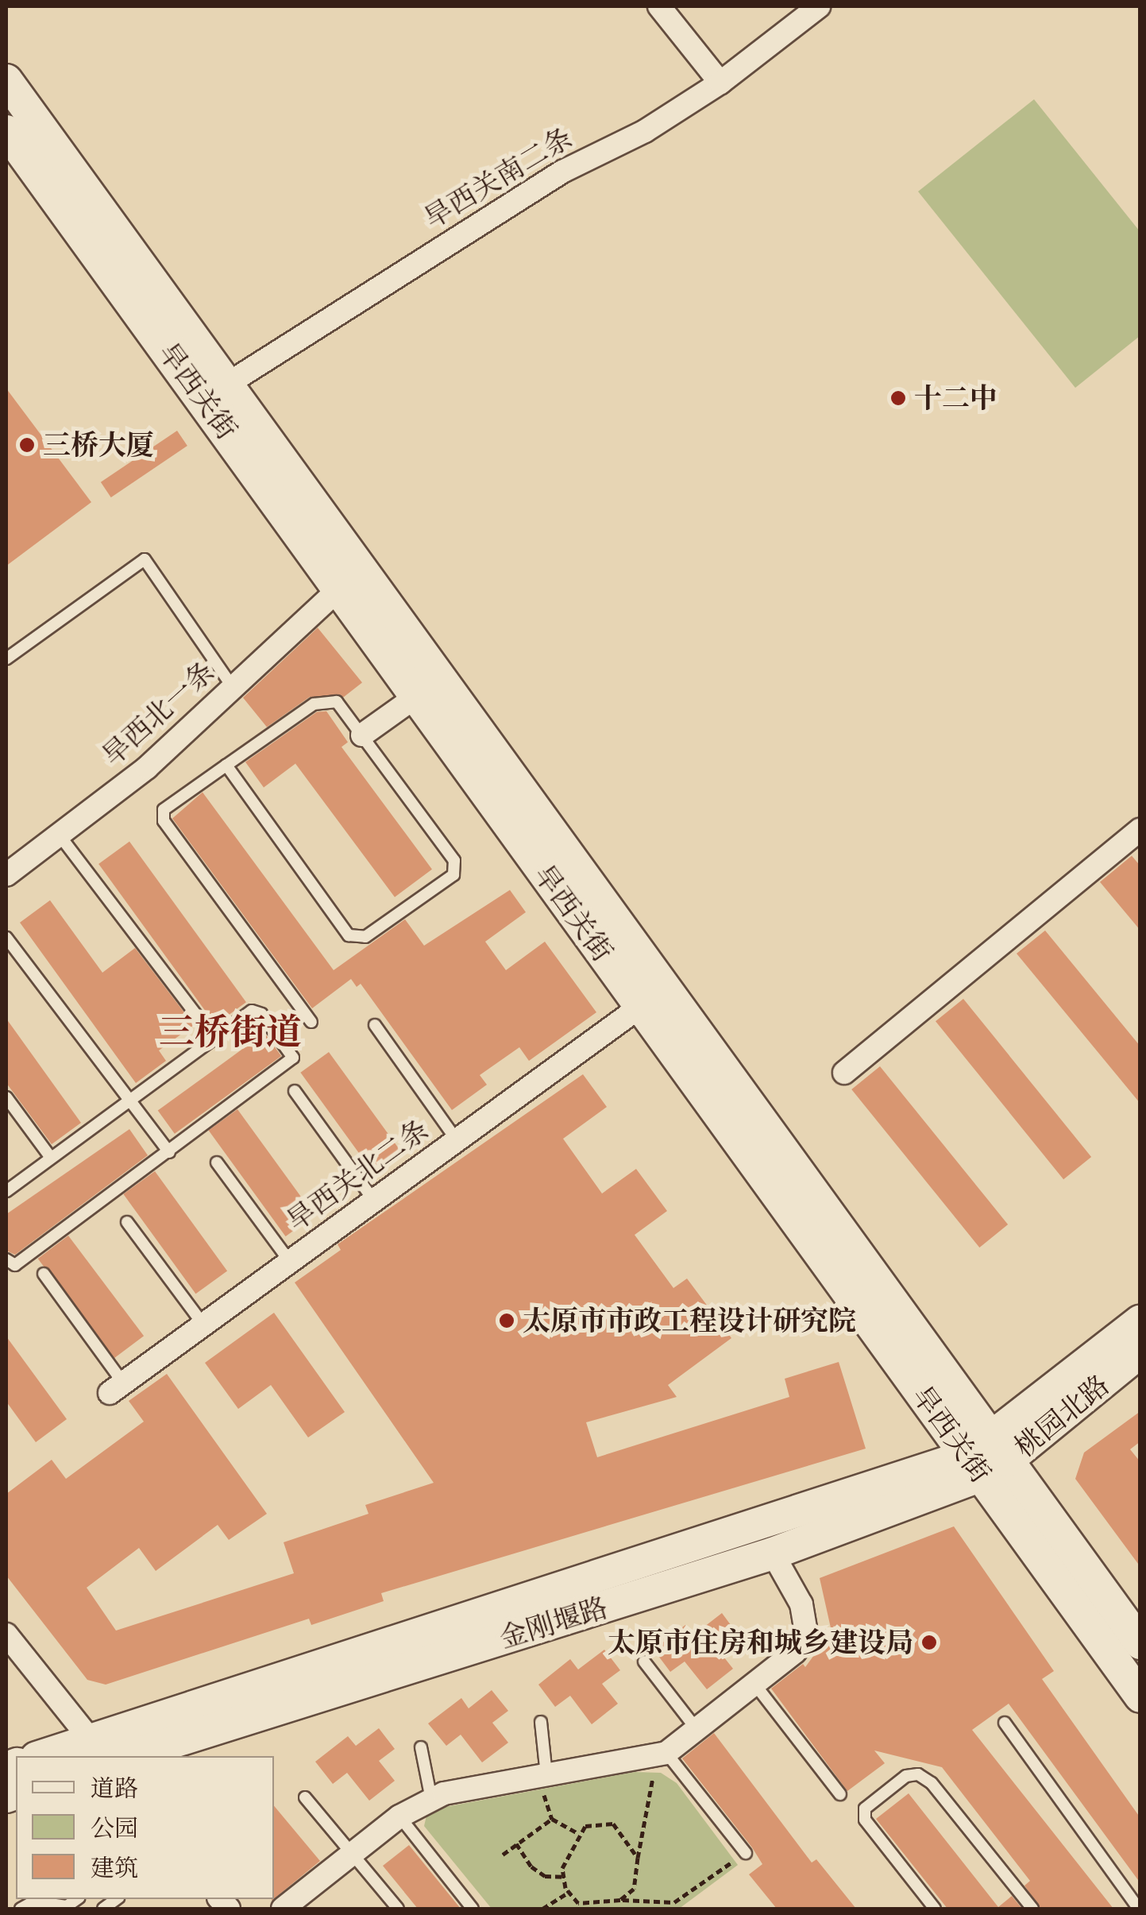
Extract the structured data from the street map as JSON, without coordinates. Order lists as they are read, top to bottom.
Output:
{
  "streets": {
    "main road": ["旱西关街", "桃园北路", "金刚堰路"],
    "street": ["旱西关南二条", "旱西北一条", "旱西关北二条"]
  },
  "crossings": [
    ["旱西关南二条", "旱西关街"],
    ["旱西关街", "旱西北一条"],
    ["旱西关街", "旱西关北二条"],
    ["旱西关街", "桃园北路"],
    ["旱西关街", "金刚堰路"],
    ["桃园北路", "金刚堰路"]
  ],
  "districts": ["三桥街道"],
  "places": [
    "十二中",
    "三桥大厦",
    "太原市市政工程设计研究院",
    "太原市住房和城乡建设局"
  ],
  "legend": ["道路", "公园", "建筑"]
}
